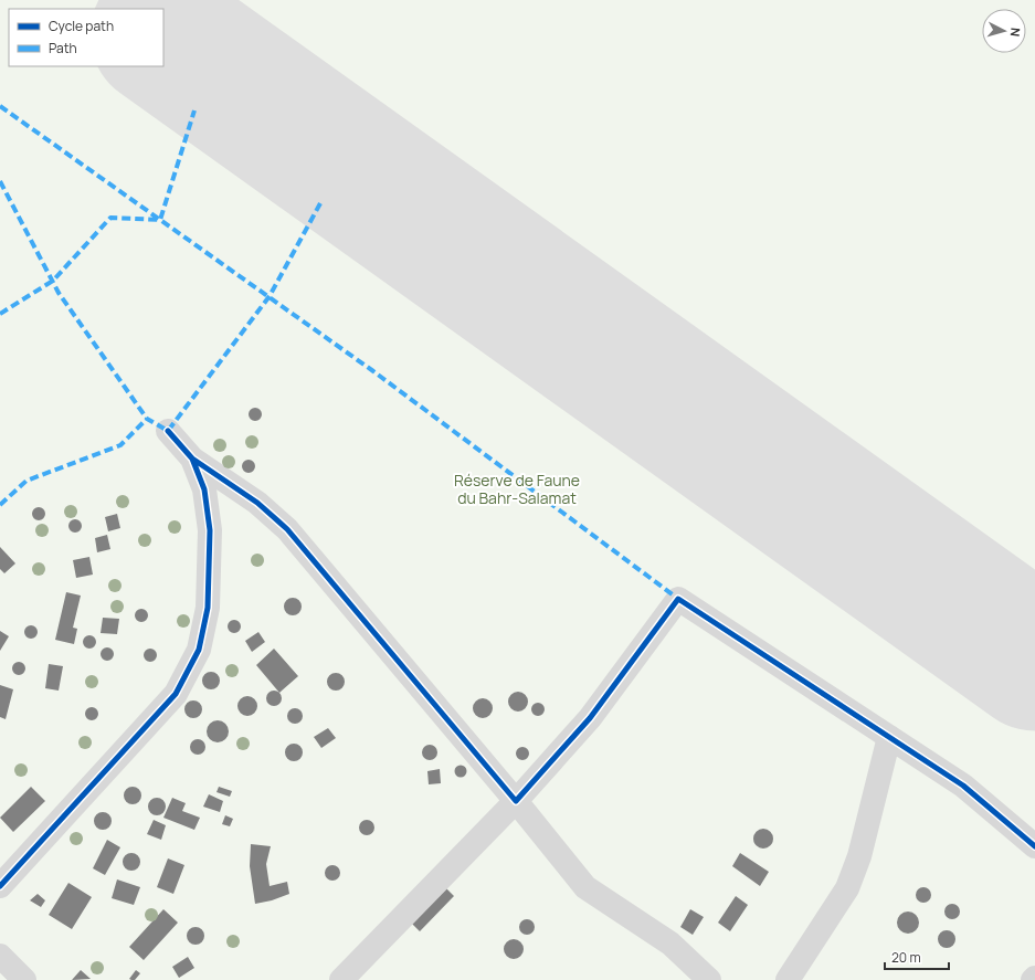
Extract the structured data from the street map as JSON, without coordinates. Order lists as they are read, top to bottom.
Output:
{
  "parks": ["Réserve de Faune du Bahr-Salamat"],
  "legend": ["Cycle path", "Path"],
  "scale_bar": "20 m",
  "north": "right"
}
